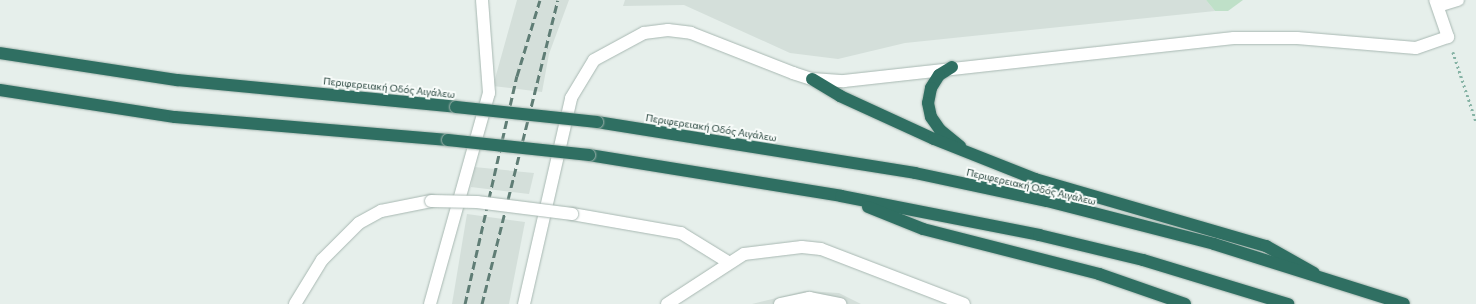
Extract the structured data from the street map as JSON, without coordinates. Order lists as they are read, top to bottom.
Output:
{
  "streets": {
    "highway": ["Περιφερειακή Οδός Αιγάλεω"]
  }
}
